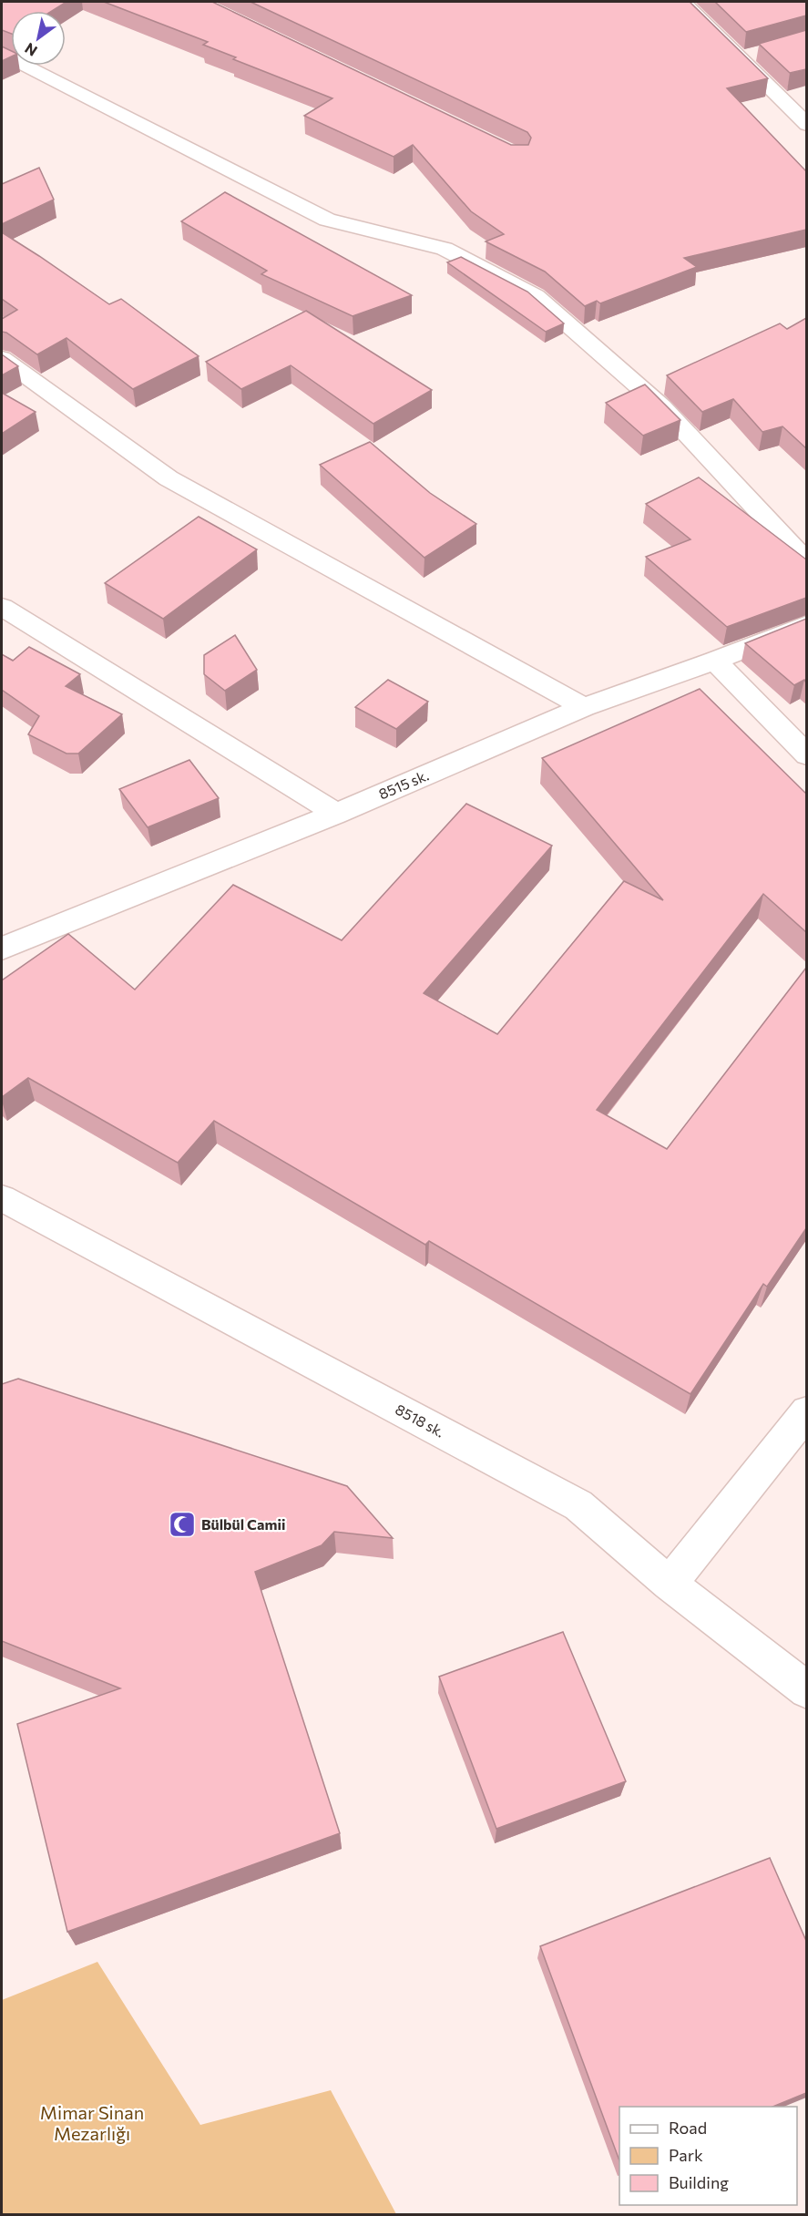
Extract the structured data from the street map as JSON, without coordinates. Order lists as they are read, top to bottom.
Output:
{
  "streets": {
    "street": ["8515 sk.", "8518 sk."]
  },
  "parks": ["Mimar Sinan Mezarlığı"],
  "places": {
    "mosque": ["Bülbül Camii"]
  },
  "legend": ["Road", "Park", "Building"],
  "north": "bottom left"
}
